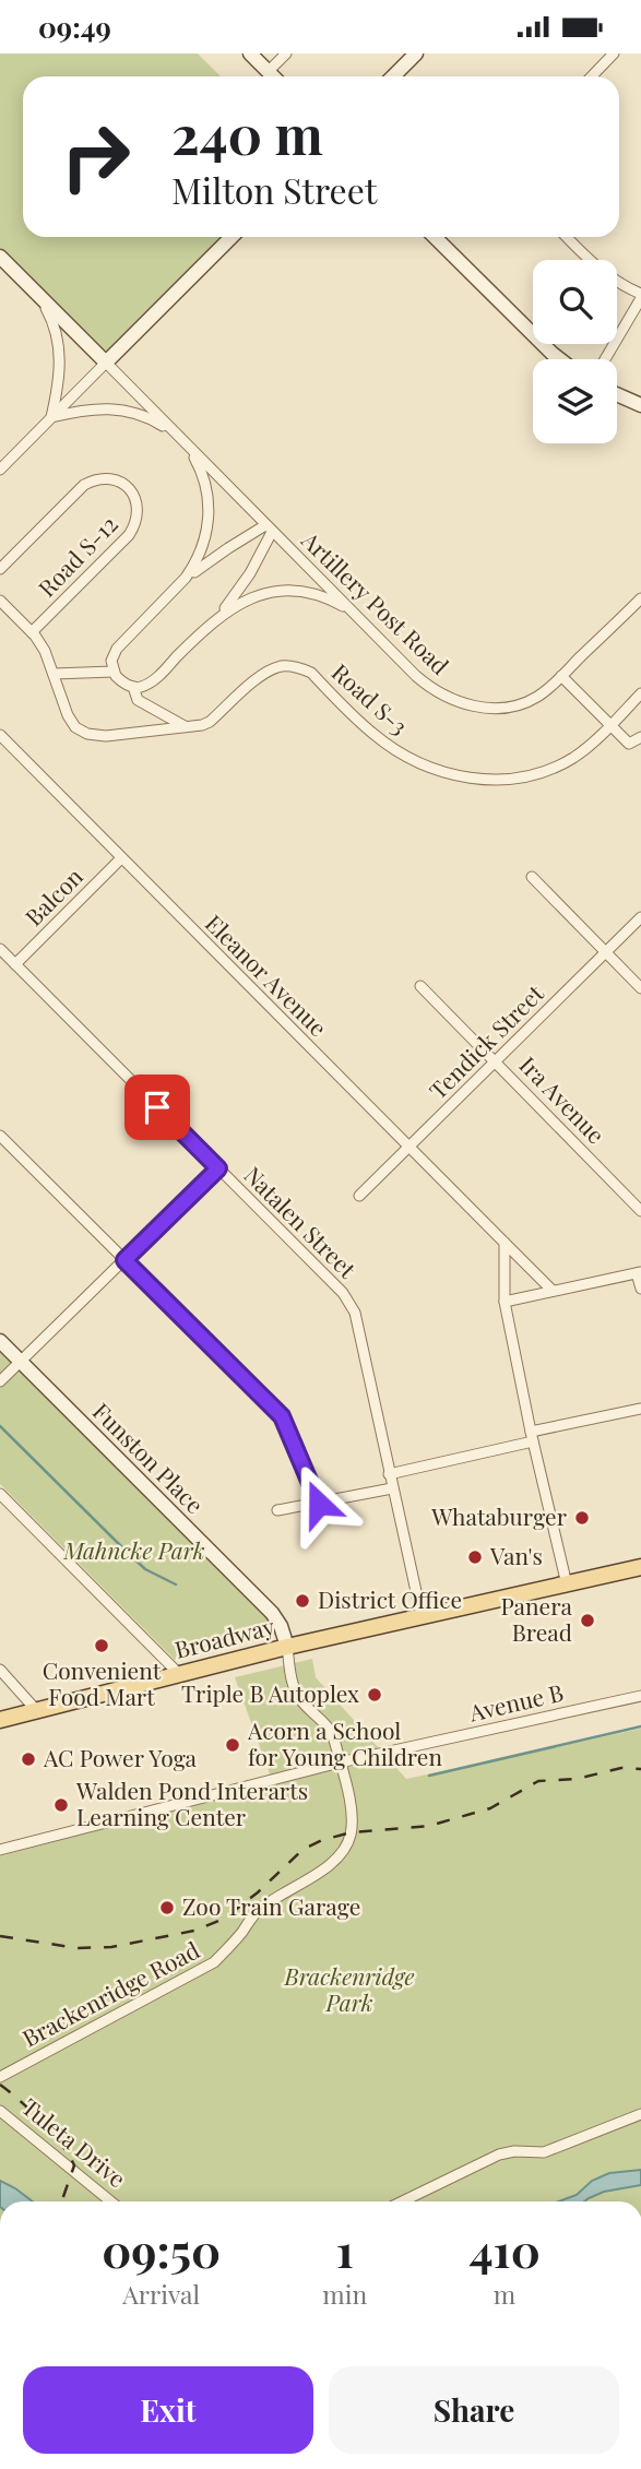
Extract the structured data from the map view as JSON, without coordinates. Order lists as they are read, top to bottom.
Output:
{
  "streets": {
    "main road": ["Broadway"],
    "street": [
      "Road S-12",
      "Artillery Post Road",
      "Road S-3",
      "Balcon",
      "Eleanor Avenue",
      "Tendick Street",
      "Ira Avenue",
      "Natalen Street",
      "Funston Place",
      "Avenue B",
      "Brackenridge Road",
      "Tuleta Drive"
    ]
  },
  "crossings": [
    ["Road S-12", "Road S-3"],
    ["Balcon", "Eleanor Avenue"],
    ["Balcon", "Natalen Street"],
    ["Eleanor Avenue", "Tendick Street"],
    ["Tendick Street", "Ira Avenue"],
    ["Funston Place", "Broadway"],
    ["Funston Place", "Brackenridge Road"],
    ["Broadway", "Brackenridge Road"],
    ["Avenue B", "Brackenridge Road"]
  ],
  "parks": ["Mahncke Park", "Brackenridge Park"],
  "places": [
    "Whataburger",
    "Van's",
    "District Office",
    "Panera Bread",
    "Convenient Food Mart",
    "Triple B Autoplex",
    "Acorn a School for Young Children",
    "AC Power Yoga",
    "Walden Pond Interarts Learning Center",
    "Zoo Train Garage"
  ],
  "page": {
    "status": "09:49",
    "turn": ["240 m", "Milton Street"],
    "eta": [
      "09:50",
      "Arrival",
      "1",
      "min",
      "410",
      "m"
    ],
    "buttons": ["Exit", "Share"]
  }
}
